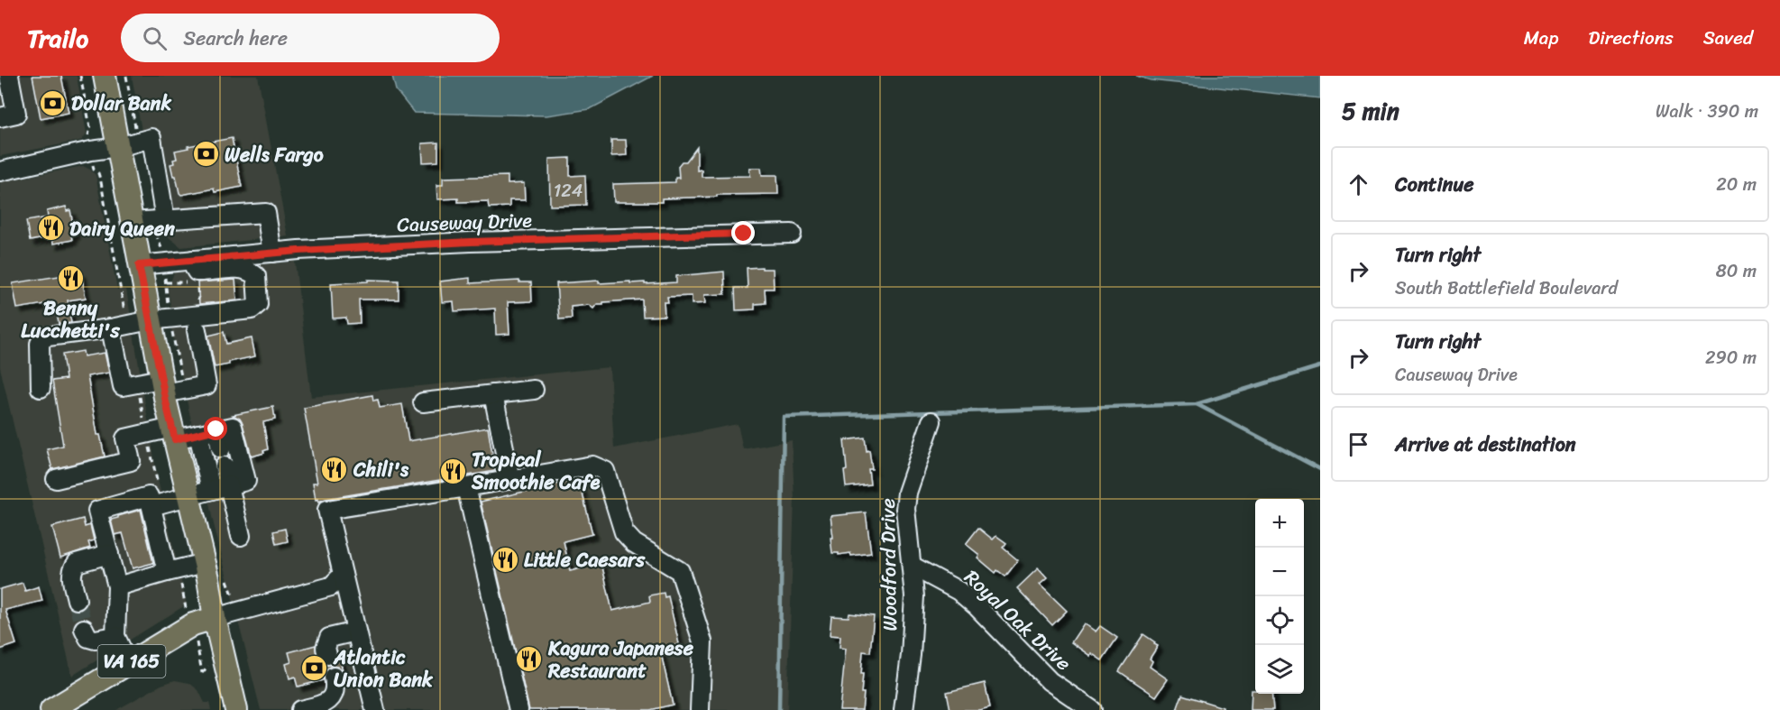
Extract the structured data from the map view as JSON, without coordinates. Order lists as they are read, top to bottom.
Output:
{
  "streets": {
    "main road": ["VA 165"],
    "street": ["Causeway Drive", "Woodford Drive", "Royal Oak Drive"]
  },
  "crossings": [
    ["Woodford Drive", "Royal Oak Drive"]
  ],
  "places": {
    "bank": ["Dollar Bank", "Wells Fargo", "Atlantic Union Bank"],
    "restaurant": [
      "Dairy Queen",
      "Benny Lucchetti's",
      "Chili's",
      "Tropical Smoothie Cafe",
      "Little Caesars",
      "Kagura Japanese Restaurant"
    ]
  },
  "house_numbers": ["124"],
  "page": {
    "header": "Trailo",
    "search": "Search here",
    "nav": ["Map", "Directions", "Saved"],
    "heading": ["5 min", "Walk · 390 m"],
    "list": [
      ["Continue", "20 m"],
      ["Turn right", "South Battlefield Boulevard", "80 m"],
      ["Turn right", "Causeway Drive", "290 m"],
      "Arrive at destination"
    ],
    "map_buttons": ["+", "−"]
  }
}
